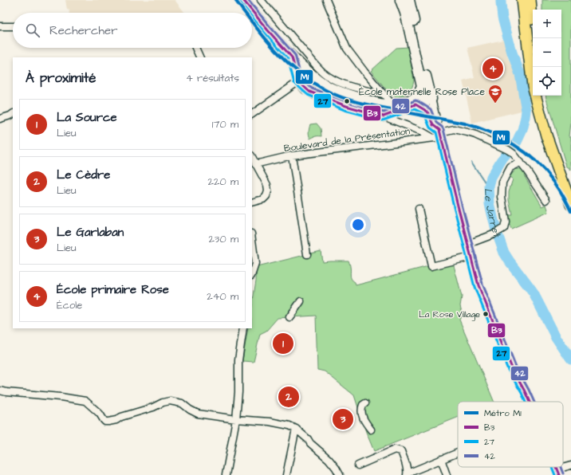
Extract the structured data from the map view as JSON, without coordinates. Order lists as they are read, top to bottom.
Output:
{
  "streets": {
    "street": ["Boulevard de la Présentation"]
  },
  "water": ["Le Jarret"],
  "places": {
    "school or university": ["École maternelle Rose Place"],
    "other": ["La Rose Village"]
  },
  "lines": [
    "metro line M1",
    "transit line B3",
    "transit line 42",
    "transit line 27"
  ],
  "legend": [
    "Métro M1",
    "B3",
    "27",
    "42"
  ],
  "page": {
    "map_buttons": ["+", "−"],
    "search": "Rechercher",
    "pins": [
      "4",
      "1",
      "2",
      "3"
    ],
    "heading": ["À proximité", "4 résultats"],
    "list": [
      {
        "mark": "1",
        "name": "La Source",
        "note": "Lieu",
        "value": "170 m"
      },
      {
        "mark": "2",
        "name": "Le Cèdre",
        "note": "Lieu",
        "value": "220 m"
      },
      {
        "mark": "3",
        "name": "Le Garlaban",
        "note": "Lieu",
        "value": "230 m"
      },
      {
        "mark": "4",
        "name": "École primaire Rose",
        "note": "École",
        "value": "240 m"
      }
    ]
  }
}
